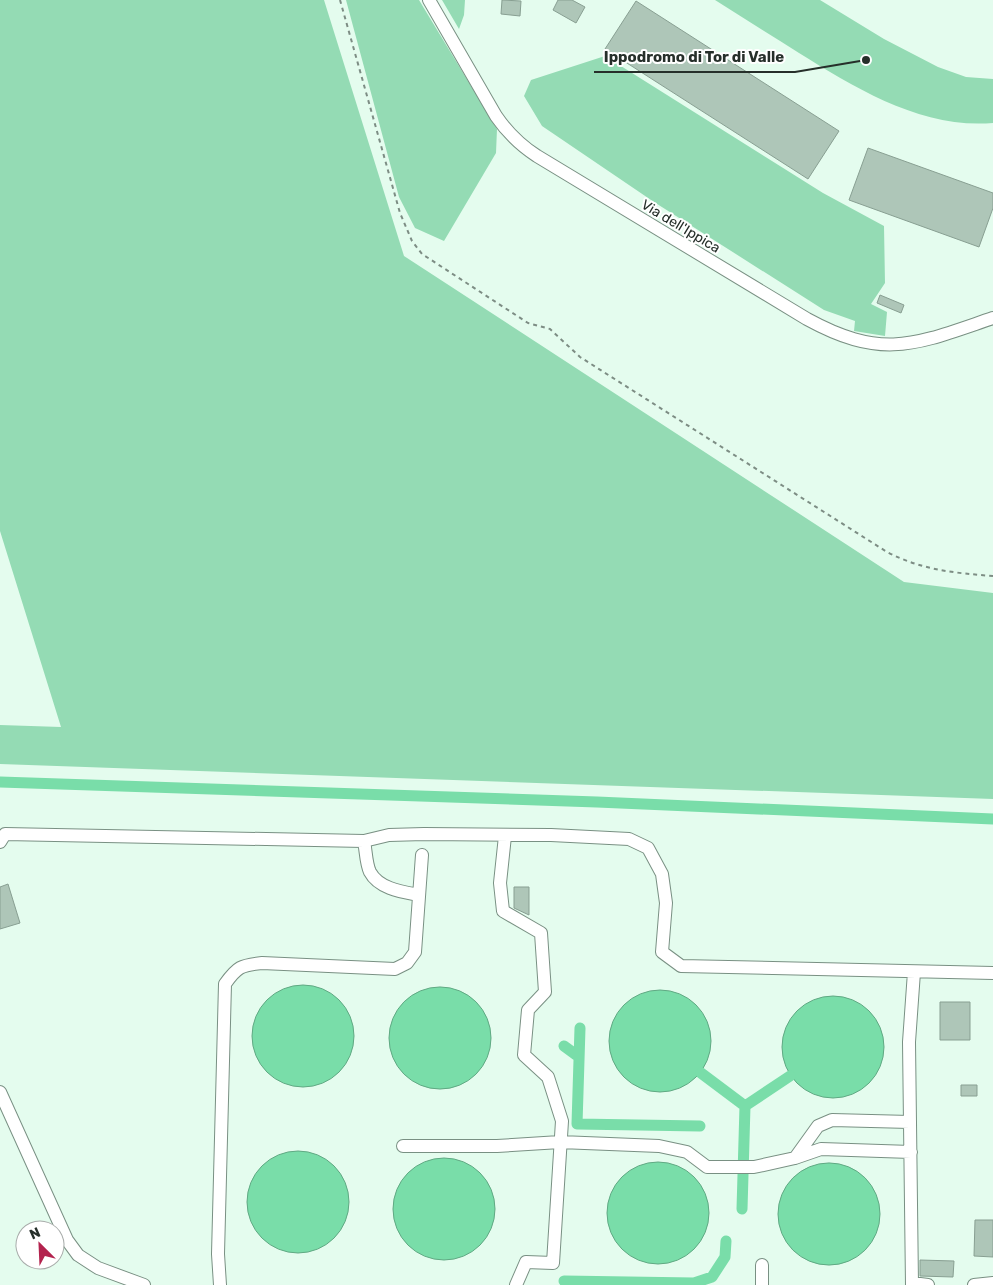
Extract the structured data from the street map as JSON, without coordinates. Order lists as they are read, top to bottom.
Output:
{
  "streets": {
    "street": ["Via dell'Ippica"]
  },
  "places": ["Ippodromo di Tor di Valle"],
  "north": "top left"
}
